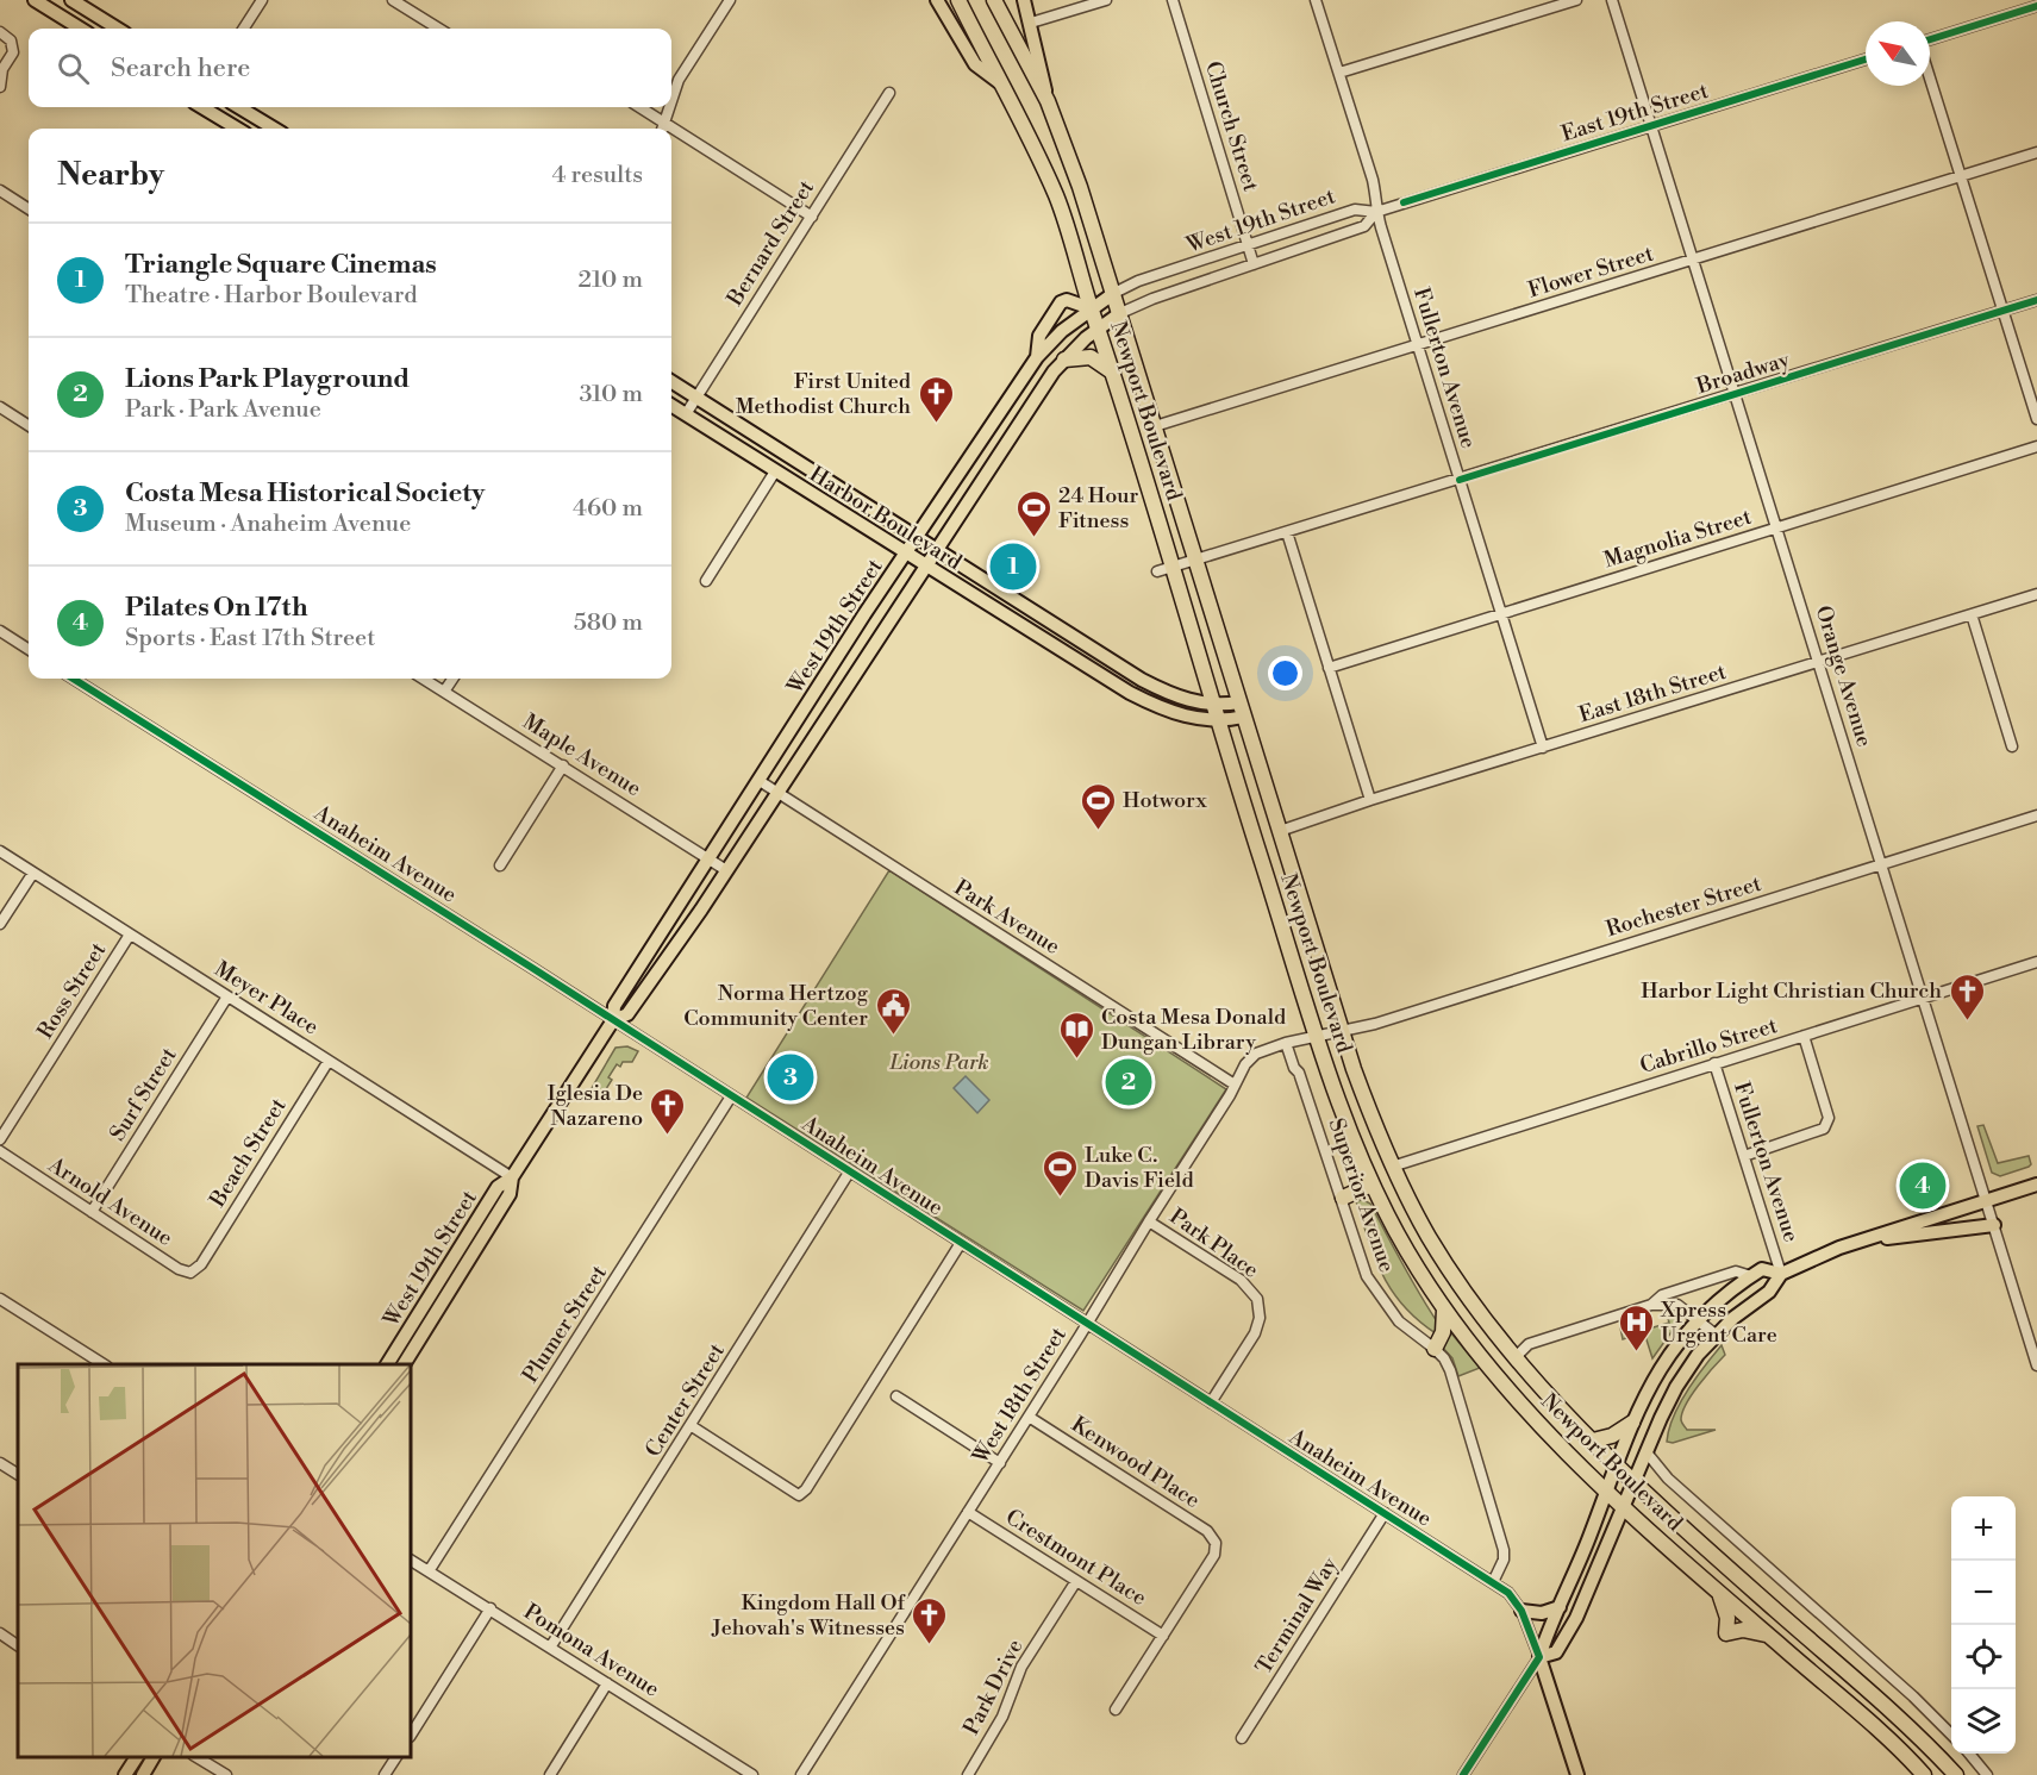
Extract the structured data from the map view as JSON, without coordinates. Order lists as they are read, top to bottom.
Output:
{
  "streets": {
    "highway": ["Newport Boulevard"],
    "main road": ["West 19th Street", "Harbor Boulevard"],
    "street": [
      "East 19th Street",
      "Church Street",
      "Bernard Street",
      "Flower Street",
      "Fullerton Avenue",
      "Broadway",
      "Magnolia Street",
      "Orange Avenue",
      "East 18th Street",
      "Maple Avenue",
      "Anaheim Avenue",
      "Rochester Street",
      "Park Avenue",
      "Ross Street",
      "Meyer Place",
      "Cabrillo Street",
      "Surf Street",
      "Beach Street",
      "Superior Avenue",
      "Arnold Avenue",
      "Park Place",
      "Plumer Street",
      "West 18th Street",
      "Center Street",
      "Kenwood Place",
      "Crestmont Place",
      "Terminal Way",
      "Pomona Avenue",
      "Park Drive"
    ]
  },
  "crossings": [
    ["East 19th Street", "West 19th Street"],
    ["East 19th Street", "Fullerton Avenue"],
    ["East 19th Street", "Orange Avenue"],
    ["Church Street", "West 19th Street"],
    ["West 19th Street", "Fullerton Avenue"],
    ["West 19th Street", "Newport Boulevard"],
    ["West 19th Street", "Harbor Boulevard"],
    ["West 19th Street", "Maple Avenue"],
    ["West 19th Street", "Anaheim Avenue"],
    ["West 19th Street", "Park Avenue"],
    ["West 19th Street", "Meyer Place"],
    ["Bernard Street", "Harbor Boulevard"],
    ["Flower Street", "Fullerton Avenue"],
    ["Flower Street", "Newport Boulevard"],
    ["Flower Street", "Orange Avenue"],
    ["Fullerton Avenue", "Broadway"],
    ["Fullerton Avenue", "Magnolia Street"],
    ["Fullerton Avenue", "East 18th Street"],
    ["Fullerton Avenue", "Cabrillo Street"],
    ["Broadway", "Newport Boulevard"],
    ["Broadway", "Orange Avenue"],
    ["Newport Boulevard", "Harbor Boulevard"],
    ["Newport Boulevard", "East 18th Street"],
    ["Newport Boulevard", "Rochester Street"],
    ["Newport Boulevard", "Cabrillo Street"],
    ["Newport Boulevard", "West 18th Street"],
    ["Magnolia Street", "Orange Avenue"],
    ["Orange Avenue", "East 18th Street"],
    ["Orange Avenue", "Rochester Street"],
    ["Orange Avenue", "Cabrillo Street"],
    ["Anaheim Avenue", "Superior Avenue"],
    ["Anaheim Avenue", "Park Place"],
    ["Anaheim Avenue", "Plumer Street"],
    ["Anaheim Avenue", "West 18th Street"],
    ["Anaheim Avenue", "Center Street"],
    ["Anaheim Avenue", "Terminal Way"],
    ["Rochester Street", "West 18th Street"],
    ["Park Avenue", "West 18th Street"],
    ["Ross Street", "Meyer Place"],
    ["Meyer Place", "Surf Street"],
    ["Meyer Place", "Beach Street"],
    ["Surf Street", "Arnold Avenue"],
    ["Beach Street", "Arnold Avenue"],
    ["Superior Avenue", "West 18th Street"],
    ["Park Place", "West 18th Street"],
    ["Plumer Street", "Pomona Avenue"],
    ["West 18th Street", "Kenwood Place"],
    ["West 18th Street", "Crestmont Place"],
    ["Center Street", "Pomona Avenue"],
    ["Kenwood Place", "Crestmont Place"],
    ["Crestmont Place", "Park Drive"]
  ],
  "parks": ["Lions Park"],
  "places": {
    "church": [
      "First United Methodist Church",
      "Harbor Light Christian Church",
      "Iglesia De Nazareno",
      "Kingdom Hall Of Jehovah's Witnesses"
    ],
    "sports": ["24 Hour Fitness", "Hotworx", "Luke C. Davis Field"],
    "public building": ["Norma Hertzog Community Center"],
    "library": ["Costa Mesa Donald Dungan Library"],
    "hospital": ["Xpress Urgent Care"]
  },
  "north": "top left",
  "page": {
    "search": "Search here",
    "heading": ["Nearby", "4 results"],
    "list": [
      {
        "mark": "1",
        "name": "Triangle Square Cinemas",
        "note": "Theatre · Harbor Boulevard",
        "value": "210 m"
      },
      {
        "mark": "2",
        "name": "Lions Park Playground",
        "note": "Park · Park Avenue",
        "value": "310 m"
      },
      {
        "mark": "3",
        "name": "Costa Mesa Historical Society",
        "note": "Museum · Anaheim Avenue",
        "value": "460 m"
      },
      {
        "mark": "4",
        "name": "Pilates On 17th",
        "note": "Sports · East 17th Street",
        "value": "580 m"
      }
    ],
    "pins": [
      "1",
      "3",
      "2",
      "4"
    ],
    "map_buttons": ["+", "−"]
  }
}
